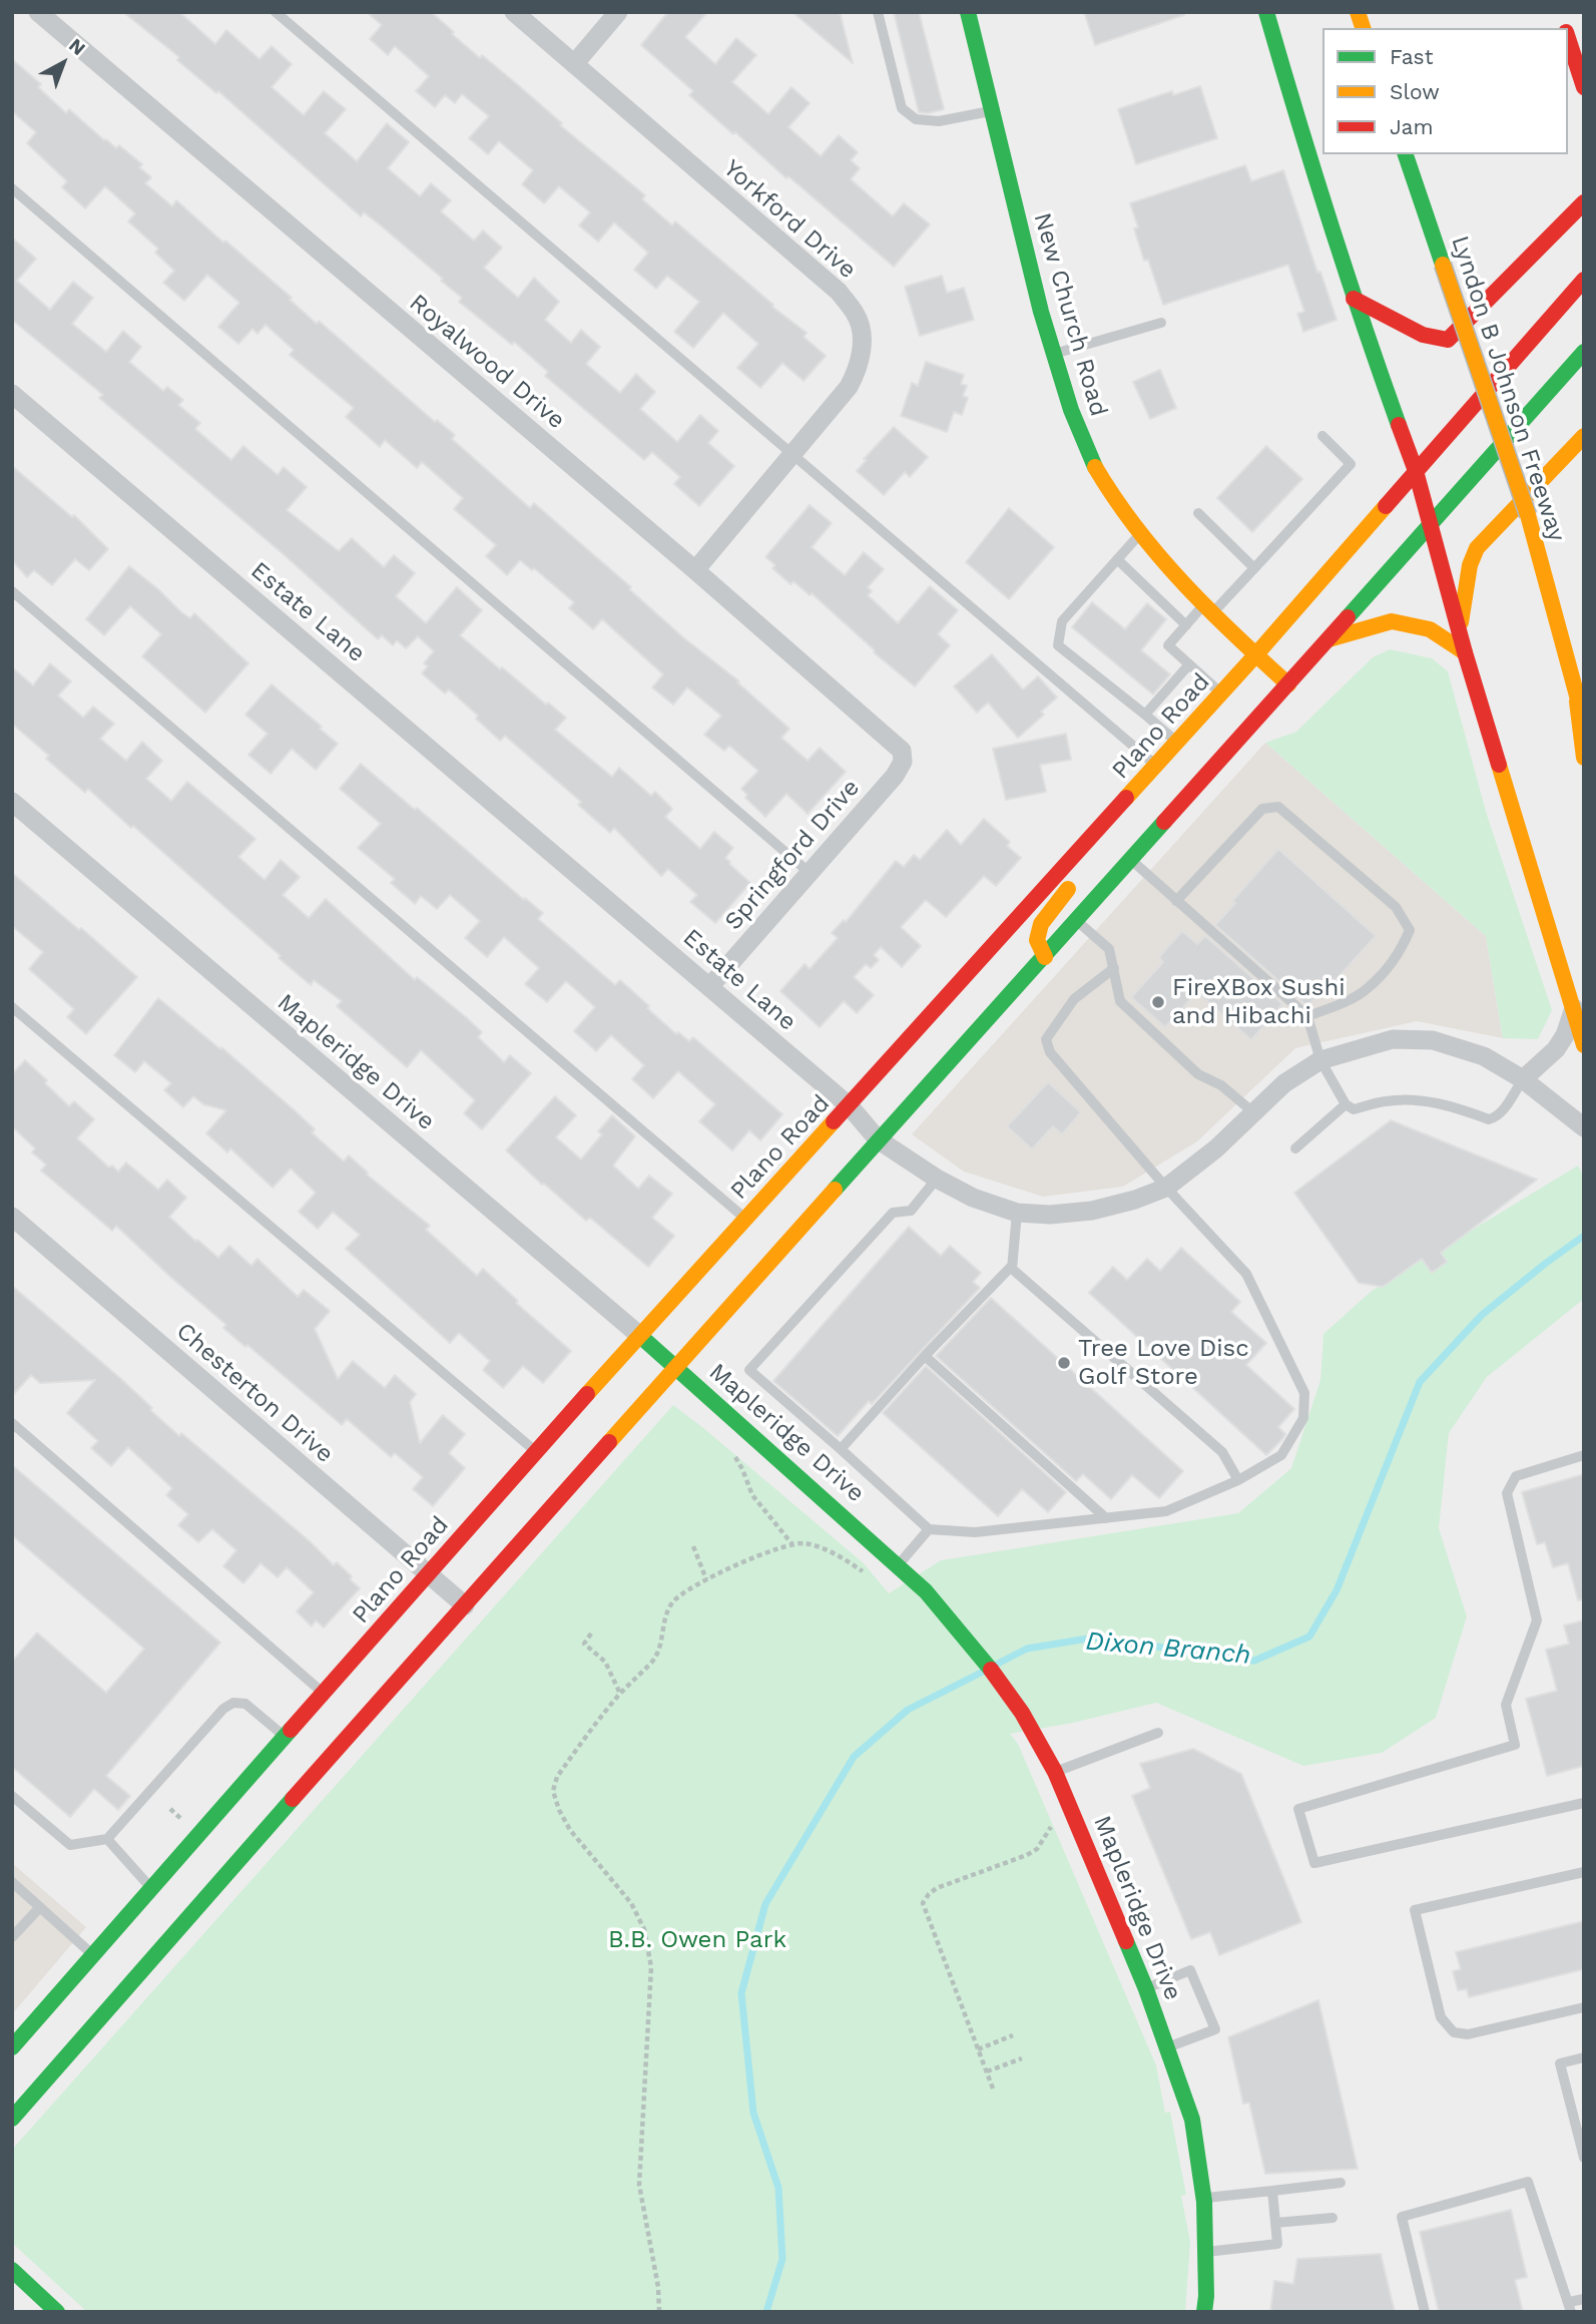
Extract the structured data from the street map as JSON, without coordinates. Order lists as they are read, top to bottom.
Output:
{
  "streets": {
    "main road": [
      "New Church Road",
      "Lyndon B Johnson Freeway",
      "Plano Road",
      "Mapleridge Drive"
    ],
    "street": [
      "Yorkford Drive",
      "Royalwood Drive",
      "Estate Lane",
      "Springford Drive",
      "Chesterton Drive"
    ]
  },
  "crossings": [
    ["Yorkford Drive", "Royalwood Drive"],
    ["New Church Road", "Plano Road"],
    ["Royalwood Drive", "Springford Drive"],
    ["Estate Lane", "Plano Road"],
    ["Estate Lane", "Springford Drive"],
    ["Plano Road", "Mapleridge Drive"],
    ["Plano Road", "Chesterton Drive"]
  ],
  "water": ["Dixon Branch"],
  "parks": ["B.B. Owen Park"],
  "places": ["FireXBox Sushi and Hibachi", "Tree Love Disc Golf Store"],
  "legend": ["Fast", "Slow", "Jam"],
  "north": "top right"
}
